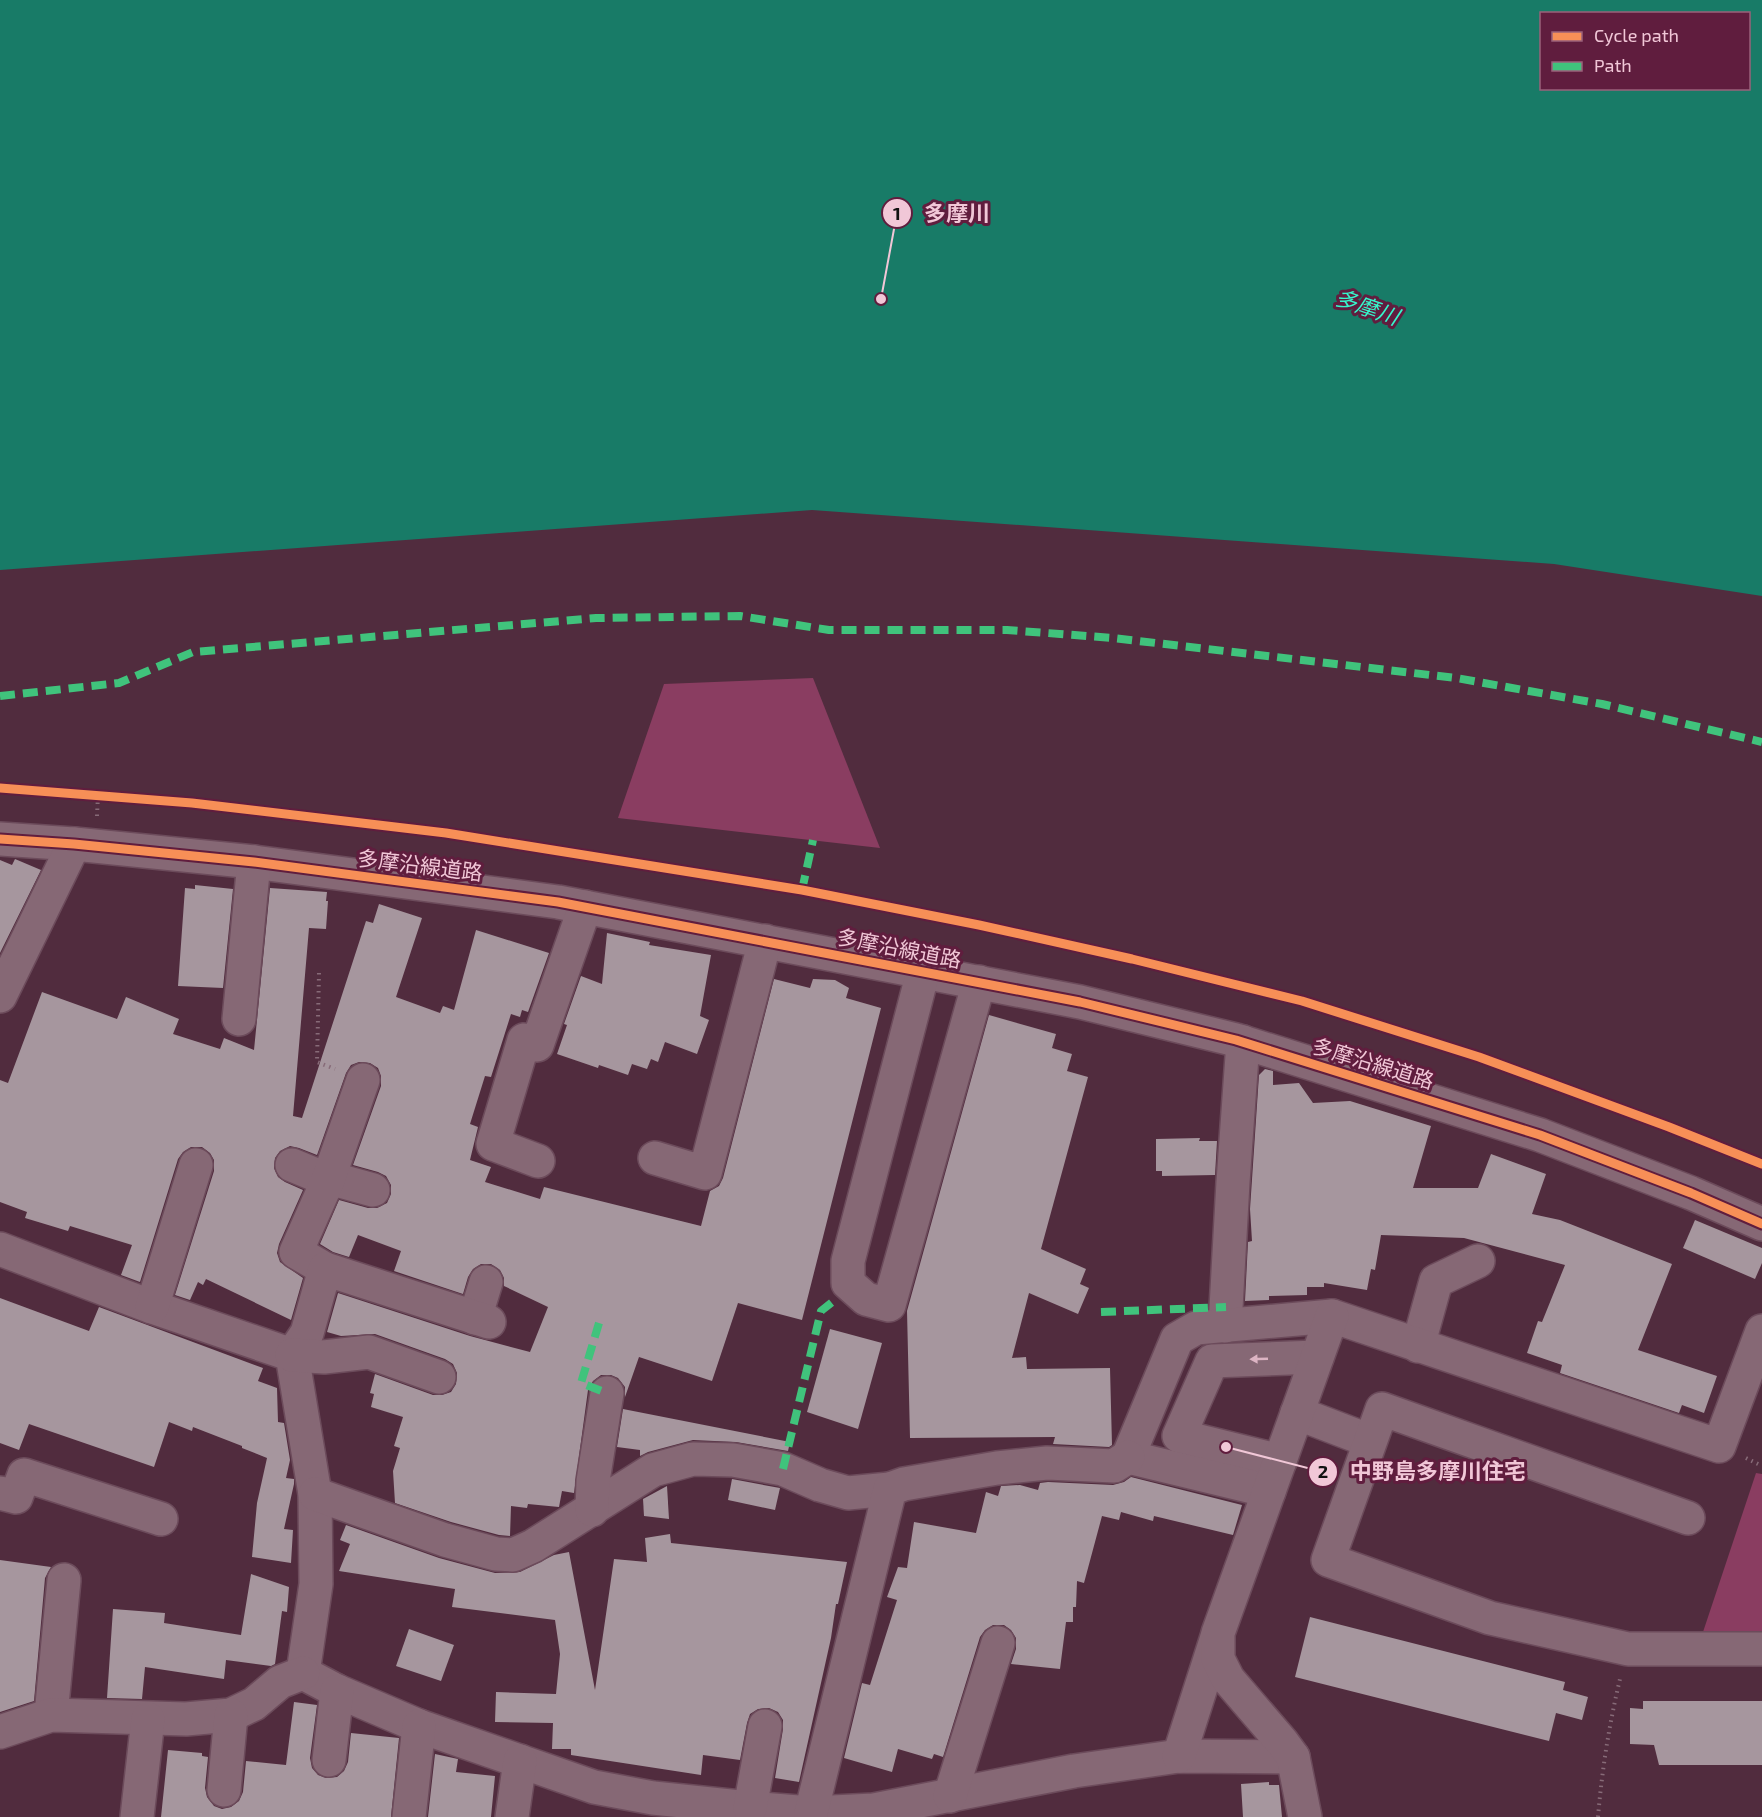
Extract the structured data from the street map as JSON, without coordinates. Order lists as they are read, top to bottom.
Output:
{
  "streets": {
    "street": ["多摩沿線道路"]
  },
  "water": ["多摩川"],
  "places": ["多摩川", "中野島多摩川住宅"],
  "legend": ["Cycle path", "Path"]
}
